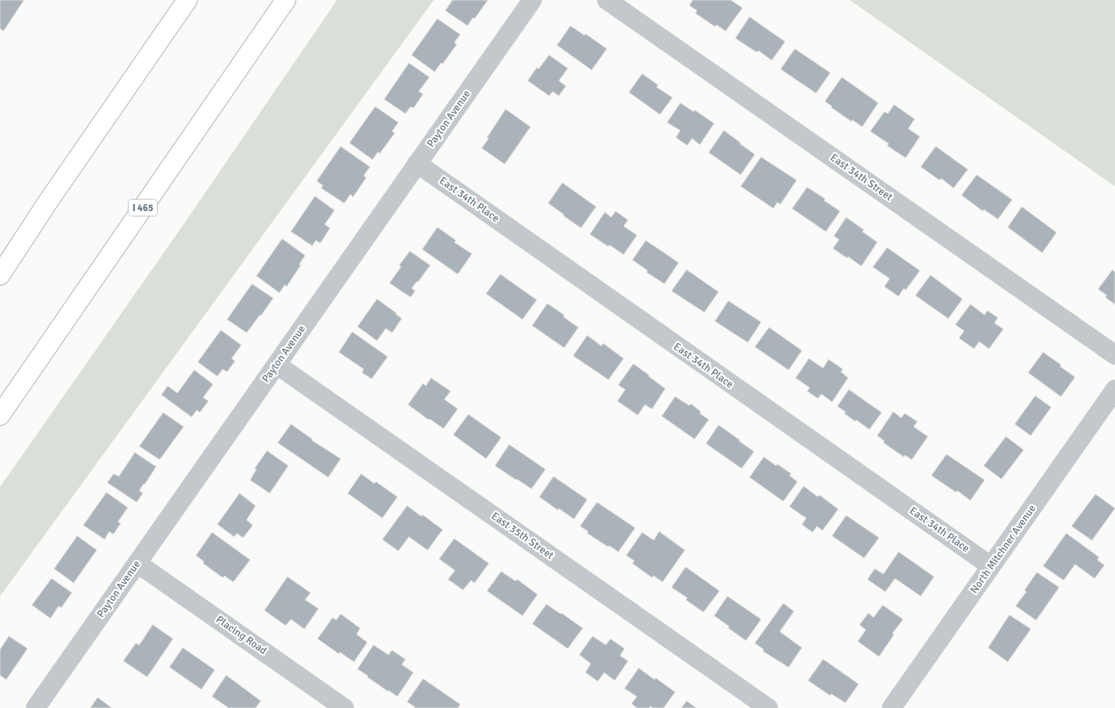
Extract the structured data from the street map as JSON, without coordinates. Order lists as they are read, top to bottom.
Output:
{
  "streets": {
    "highway": ["I 465"],
    "street": [
      "Payton Avenue",
      "East 34th Street",
      "East 34th Place",
      "East 35th Street",
      "North Mitchner Avenue",
      "Placing Road"
    ]
  },
  "crossings": [
    ["Payton Avenue", "East 34th Place"],
    ["Payton Avenue", "East 35th Street"],
    ["Payton Avenue", "Placing Road"],
    ["East 34th Place", "North Mitchner Avenue"]
  ]
}
